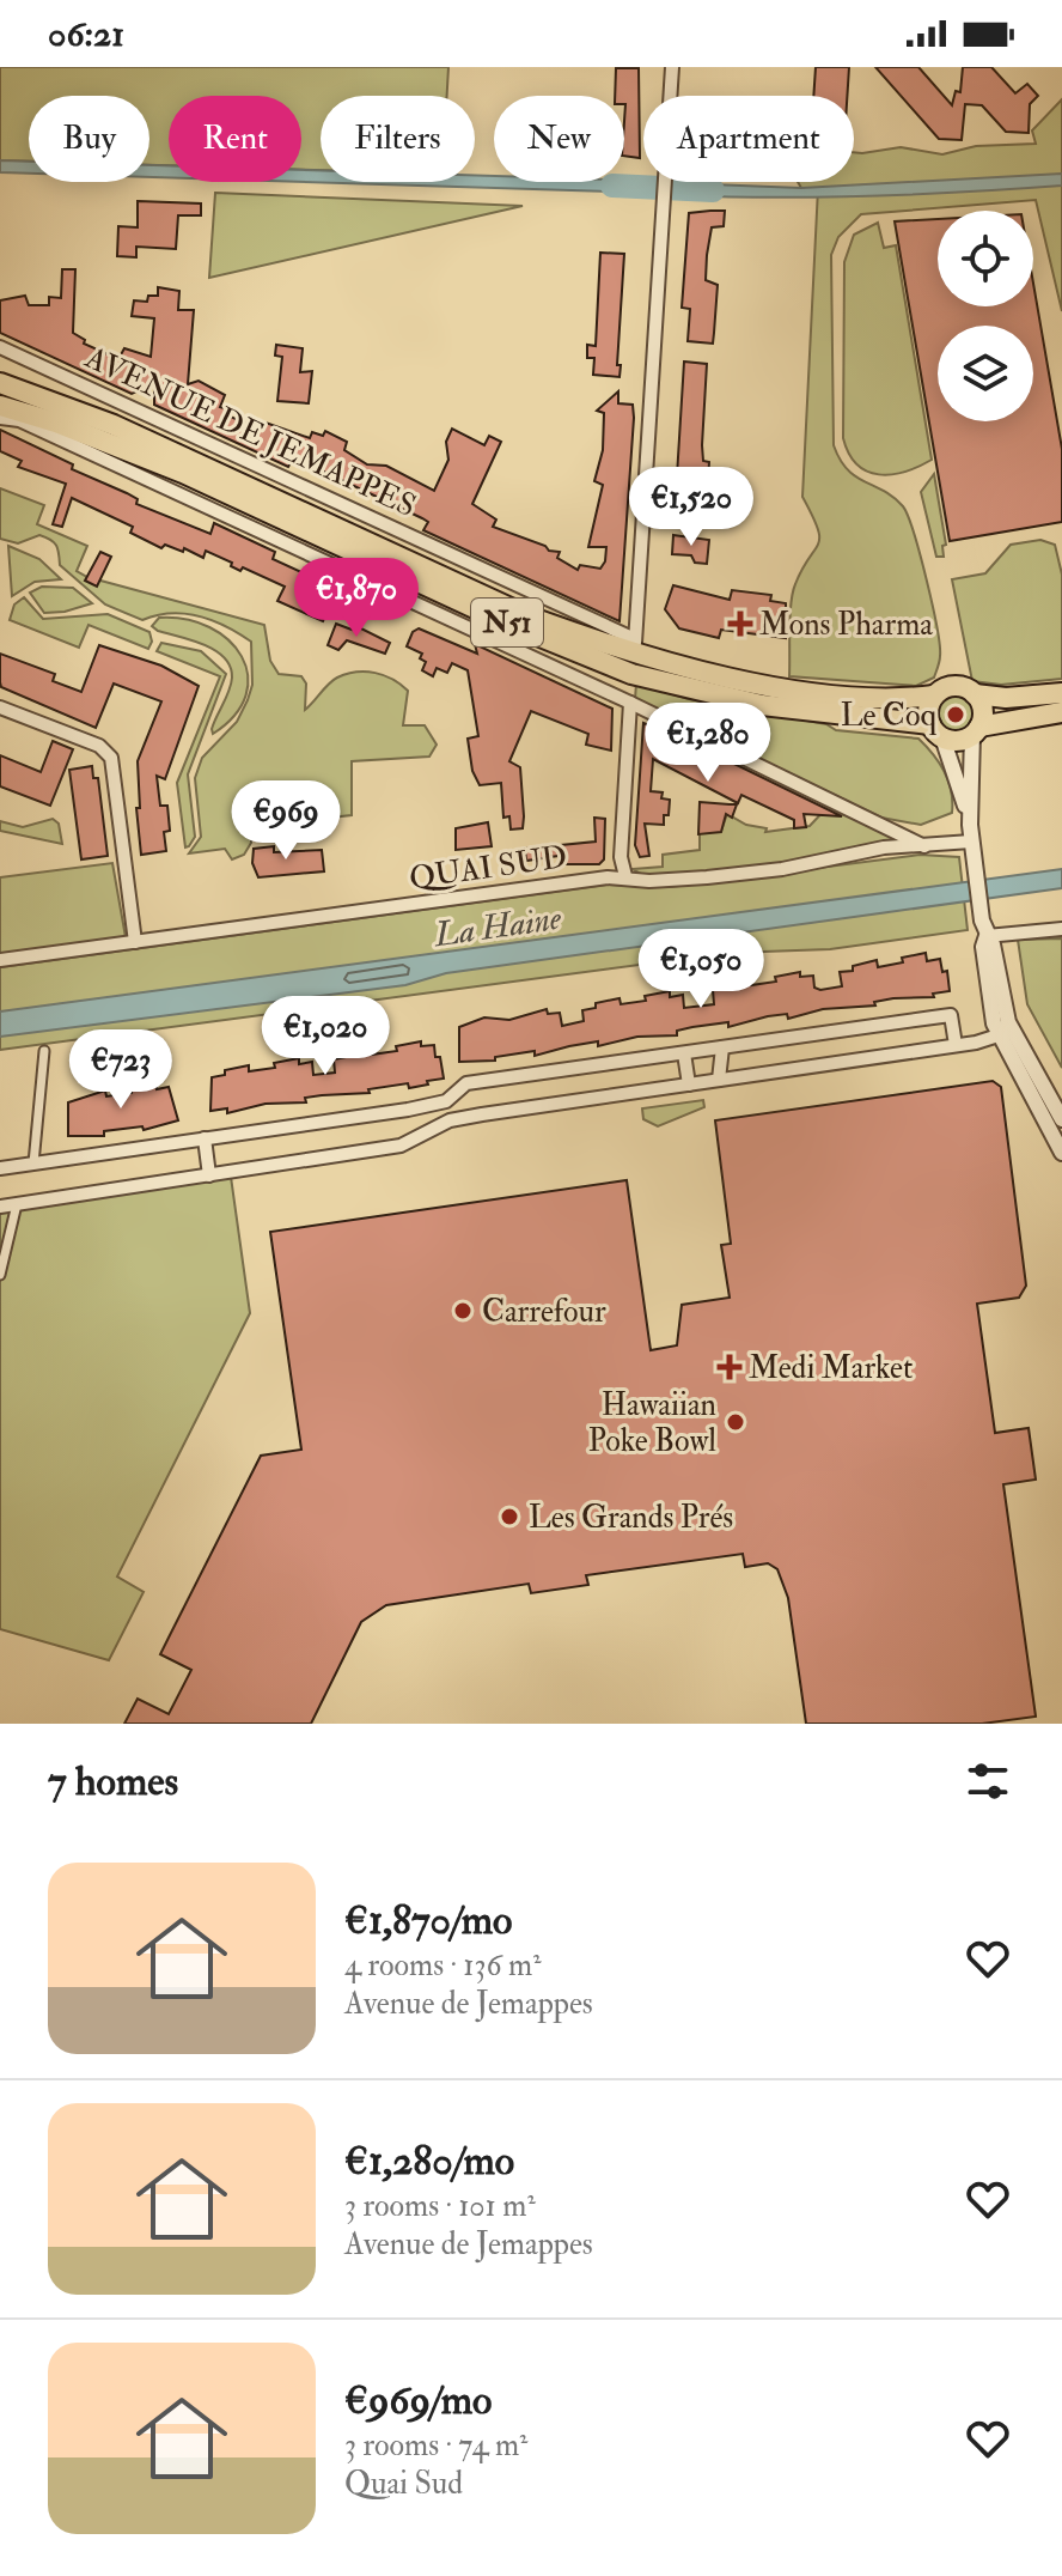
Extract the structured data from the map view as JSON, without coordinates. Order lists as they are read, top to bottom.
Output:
{
  "streets": {
    "main road": ["AVENUE DE JEMAPPES", "N51"],
    "street": ["QUAI SUD"]
  },
  "crossings": [
    ["AVENUE DE JEMAPPES", "N51"]
  ],
  "water": ["La Haine"],
  "places": {
    "health": ["Mons Pharma", "Medi Market"],
    "other": [
      "Le Coq",
      "Carrefour",
      "Hawaiian Poke Bowl",
      "Les Grands Prés"
    ]
  },
  "page": {
    "status": "06:21",
    "chip": [
      "Buy",
      "Rent",
      "Filters",
      "New",
      "Apartment"
    ],
    "price": [
      "€1,520",
      "€1,870",
      "€1,280",
      "€969",
      "€1,050",
      "€1,020",
      "€723"
    ],
    "heading": "7 homes",
    "list": [
      {
        "name": "€1,870/mo",
        "note": "4 rooms · 136 m² · Avenue de Jemappes"
      },
      {
        "name": "€1,280/mo",
        "note": "3 rooms · 101 m² · Avenue de Jemappes"
      },
      {
        "name": "€969/mo",
        "note": "3 rooms · 74 m² · Quai Sud"
      }
    ]
  }
}
